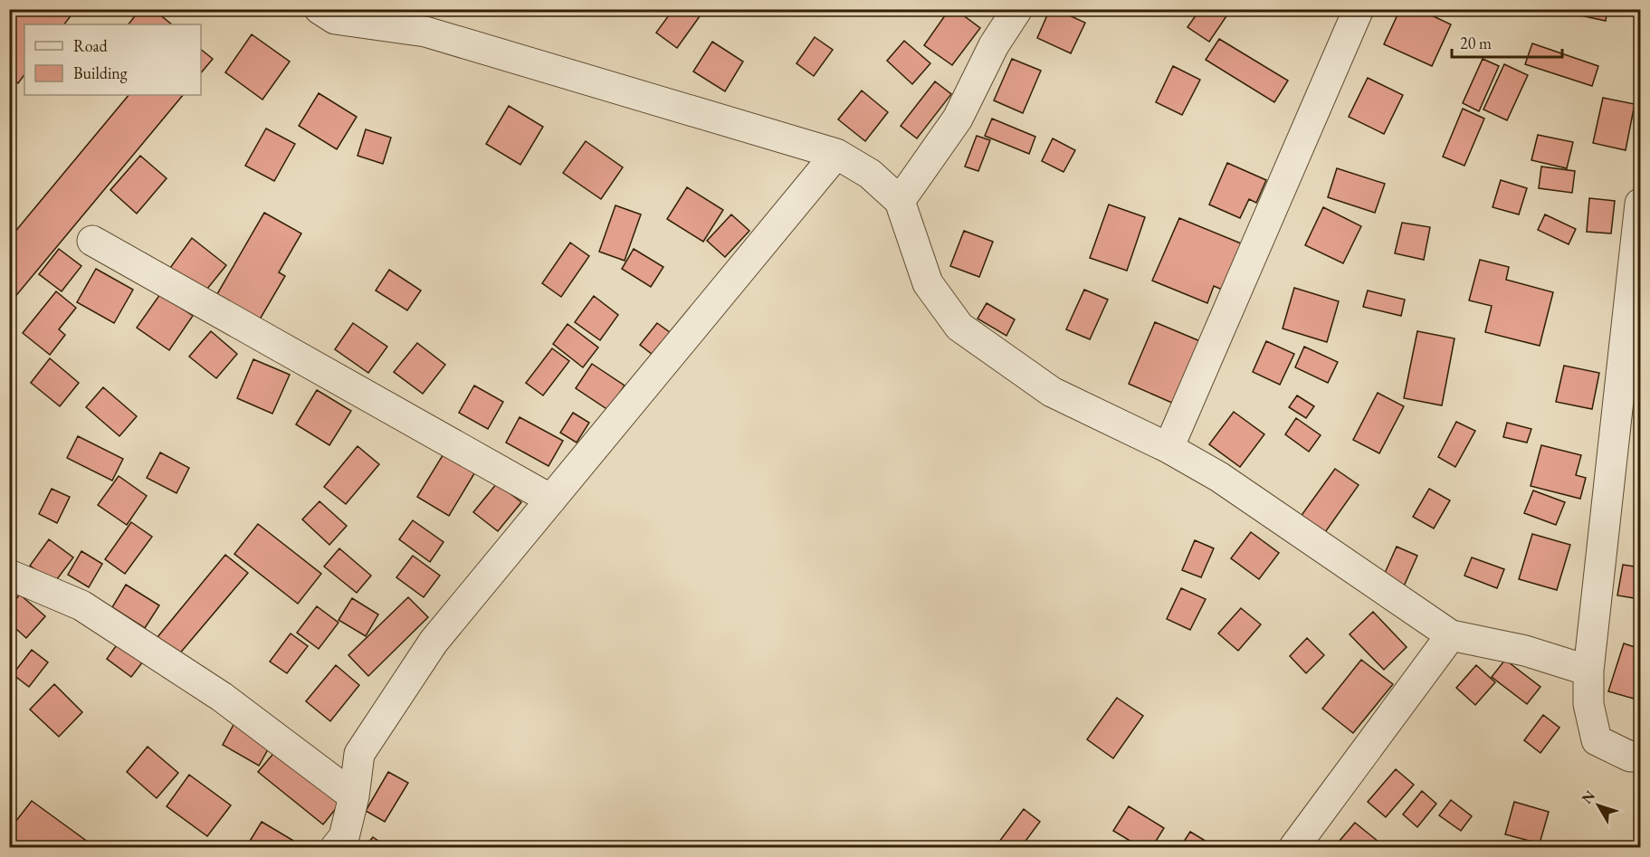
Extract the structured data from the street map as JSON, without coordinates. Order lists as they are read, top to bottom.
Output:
{
  "legend": ["Road", "Building"],
  "scale_bar": "20 m",
  "north": "top left"
}
